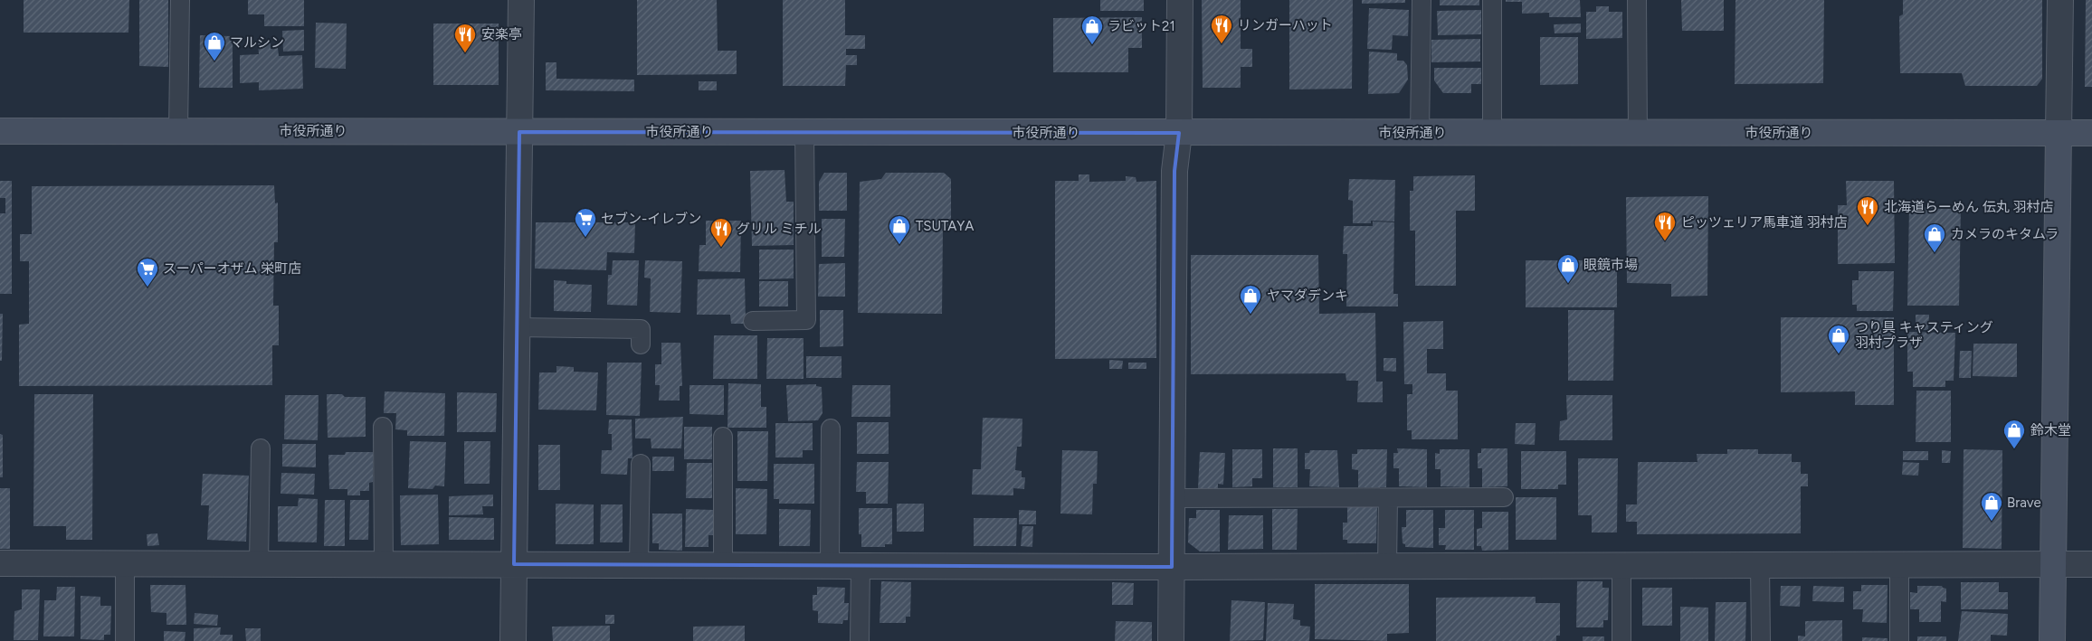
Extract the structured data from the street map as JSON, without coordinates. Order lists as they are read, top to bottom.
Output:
{
  "streets": {
    "street": ["市役所通り"]
  },
  "places": {
    "restaurant": [
      "リンガーハット",
      "安楽亭",
      "北海道らーめん 伝丸 羽村店",
      "ピッツェリア馬車道 羽村店",
      "グリル ミチル"
    ],
    "shop": [
      "ラビット21",
      "マルシン",
      "TSUTAYA",
      "カメラのキタムラ",
      "眼鏡市場",
      "ヤマダデンキ",
      "つり具 キャスティング 羽村プラザ",
      "鈴木堂",
      "Brave"
    ],
    "supermarket": ["セブン-イレブン", "スーパーオザム 栄町店"]
  }
}
